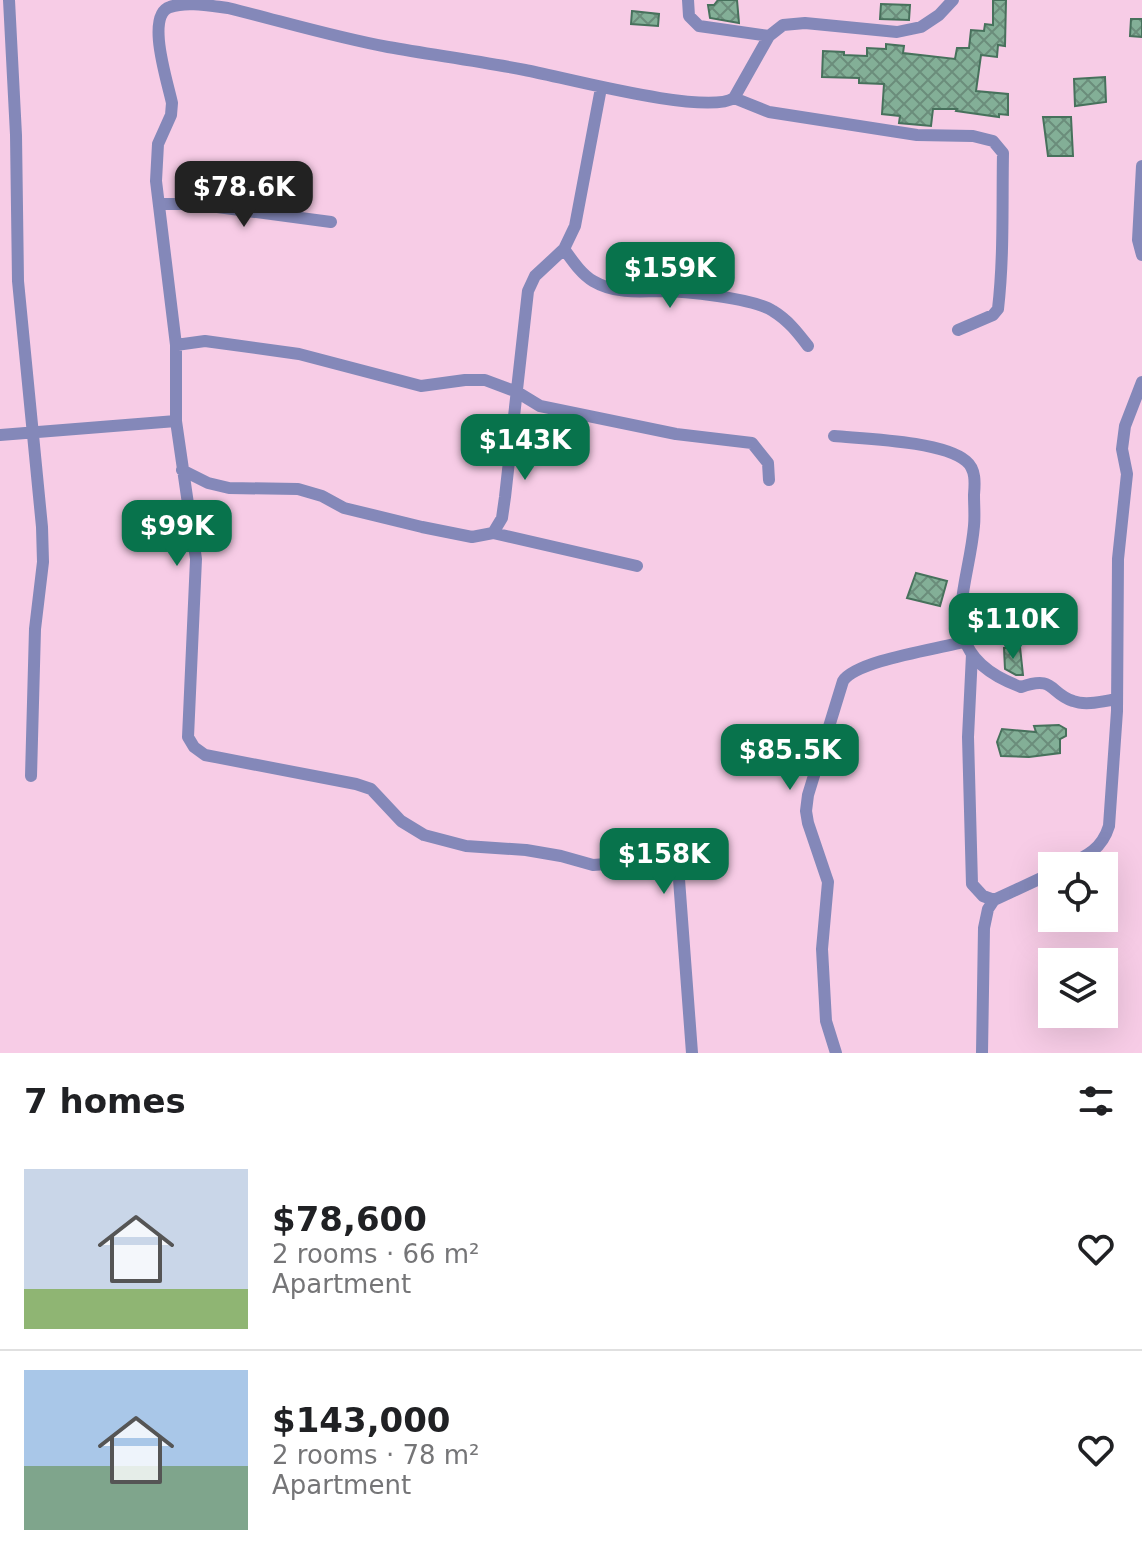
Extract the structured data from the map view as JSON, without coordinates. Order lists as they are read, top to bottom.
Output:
{
  "page": {
    "price": [
      "$78.6K",
      "$159K",
      "$143K",
      "$99K",
      "$110K",
      "$85.5K",
      "$158K"
    ],
    "heading": "7 homes",
    "list": [
      {
        "name": "$78,600",
        "note": "2 rooms · 66 m² · Apartment"
      },
      {
        "name": "$143,000",
        "note": "2 rooms · 78 m² · Apartment"
      }
    ]
  }
}
